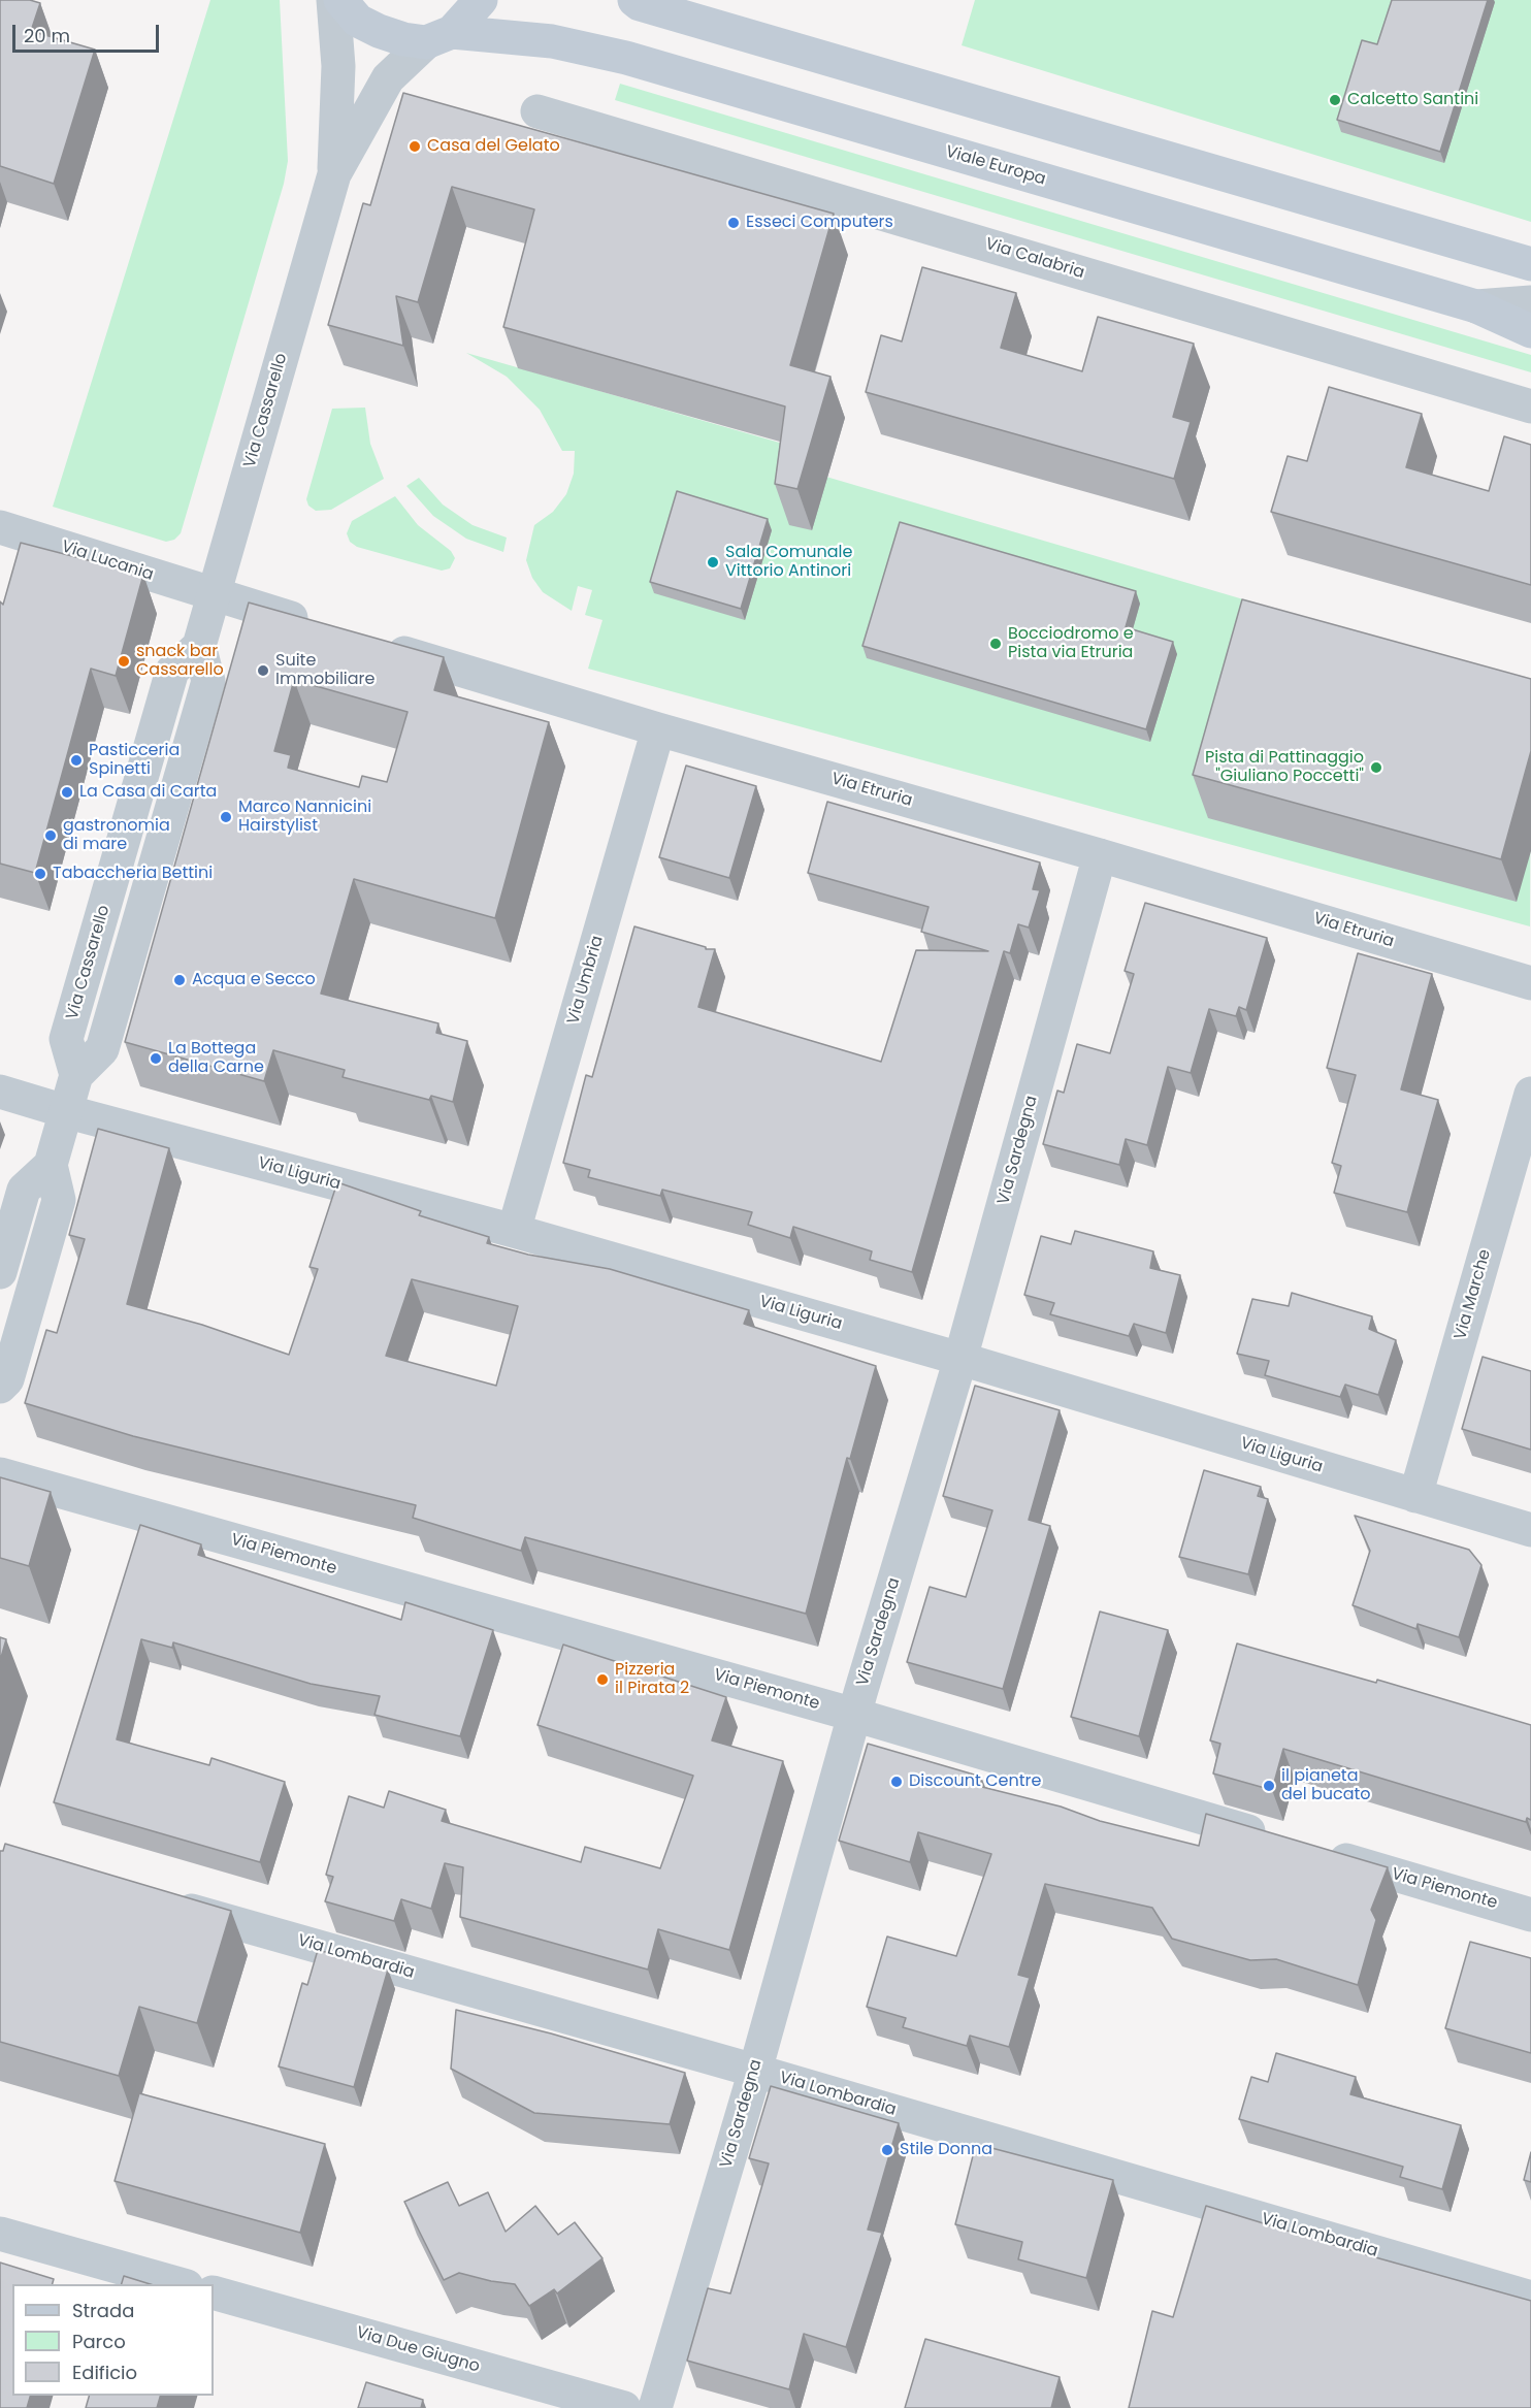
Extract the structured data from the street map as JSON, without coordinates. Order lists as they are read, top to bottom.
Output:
{
  "streets": {
    "main road": ["Viale Europa", "Via Cassarello"],
    "street": [
      "Via Calabria",
      "Via Lucania",
      "Via Etruria",
      "Via Umbria",
      "Via Sardegna",
      "Via Liguria",
      "Via Marche",
      "Via Piemonte",
      "Via Lombardia",
      "Via Due Giugno"
    ]
  },
  "crossings": [
    ["Viale Europa", "Via Cassarello"],
    ["Via Cassarello", "Via Lucania"],
    ["Via Cassarello", "Via Liguria"],
    ["Via Etruria", "Via Umbria"],
    ["Via Etruria", "Via Sardegna"],
    ["Via Umbria", "Via Liguria"],
    ["Via Sardegna", "Via Liguria"],
    ["Via Sardegna", "Via Piemonte"],
    ["Via Sardegna", "Via Lombardia"],
    ["Via Liguria", "Via Marche"]
  ],
  "places": [
    "Calcetto Santini",
    "Casa del Gelato",
    "Esseci Computers",
    "Sala Comunale Vittorio Antinori",
    "Bocciodromo e Pista via Etruria",
    "snack bar Cassarello",
    "Suite Immobiliare",
    "Pasticceria Spinetti",
    "Pista di Pattinaggio \"Giuliano Poccetti\"",
    "La Casa di Carta",
    "Marco Nannicini Hairstylist",
    "gastronomia di mare",
    "Tabaccheria Bettini",
    "Acqua e Secco",
    "La Bottega della Carne",
    "Pizzeria il Pirata 2",
    "Discount Centre",
    "il pianeta del bucato",
    "Stile Donna"
  ],
  "legend": ["Strada", "Parco", "Edificio"],
  "scale_bar": "20 m"
}
